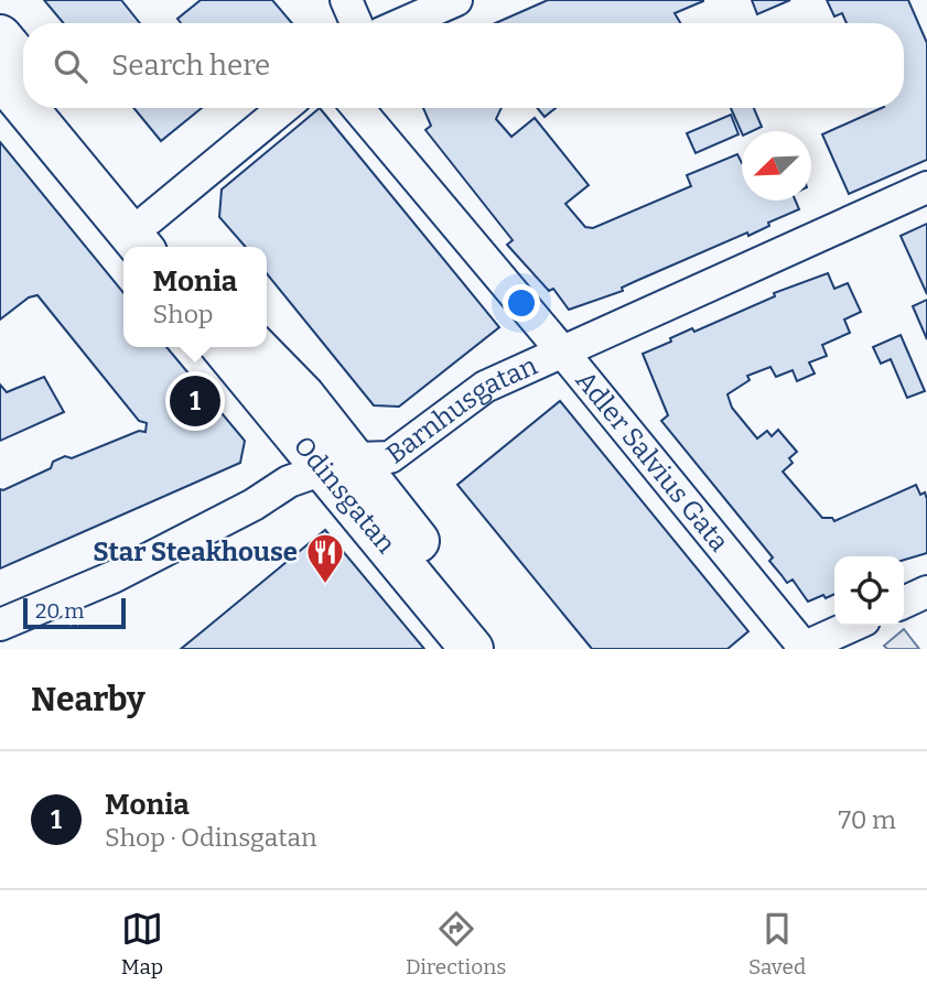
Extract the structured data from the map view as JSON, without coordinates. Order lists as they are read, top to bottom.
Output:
{
  "streets": {
    "main road": ["Odinsgatan"],
    "street": ["Barnhusgatan", "Adler Salvius Gata"]
  },
  "crossings": [
    ["Barnhusgatan", "Adler Salvius Gata"],
    ["Barnhusgatan", "Odinsgatan"]
  ],
  "places": {
    "restaurant": ["Star Steakhouse"]
  },
  "scale_bar": "20 m",
  "north": "bottom left",
  "page": {
    "search": "Search here",
    "popup": ["Monia", "Shop"],
    "pins": "1",
    "scale": "20 m",
    "heading": "Nearby",
    "list": [
      {
        "mark": "1",
        "name": "Monia",
        "note": "Shop · Odinsgatan",
        "value": "70 m"
      }
    ],
    "nav": ["Map", "Directions", "Saved"]
  }
}
